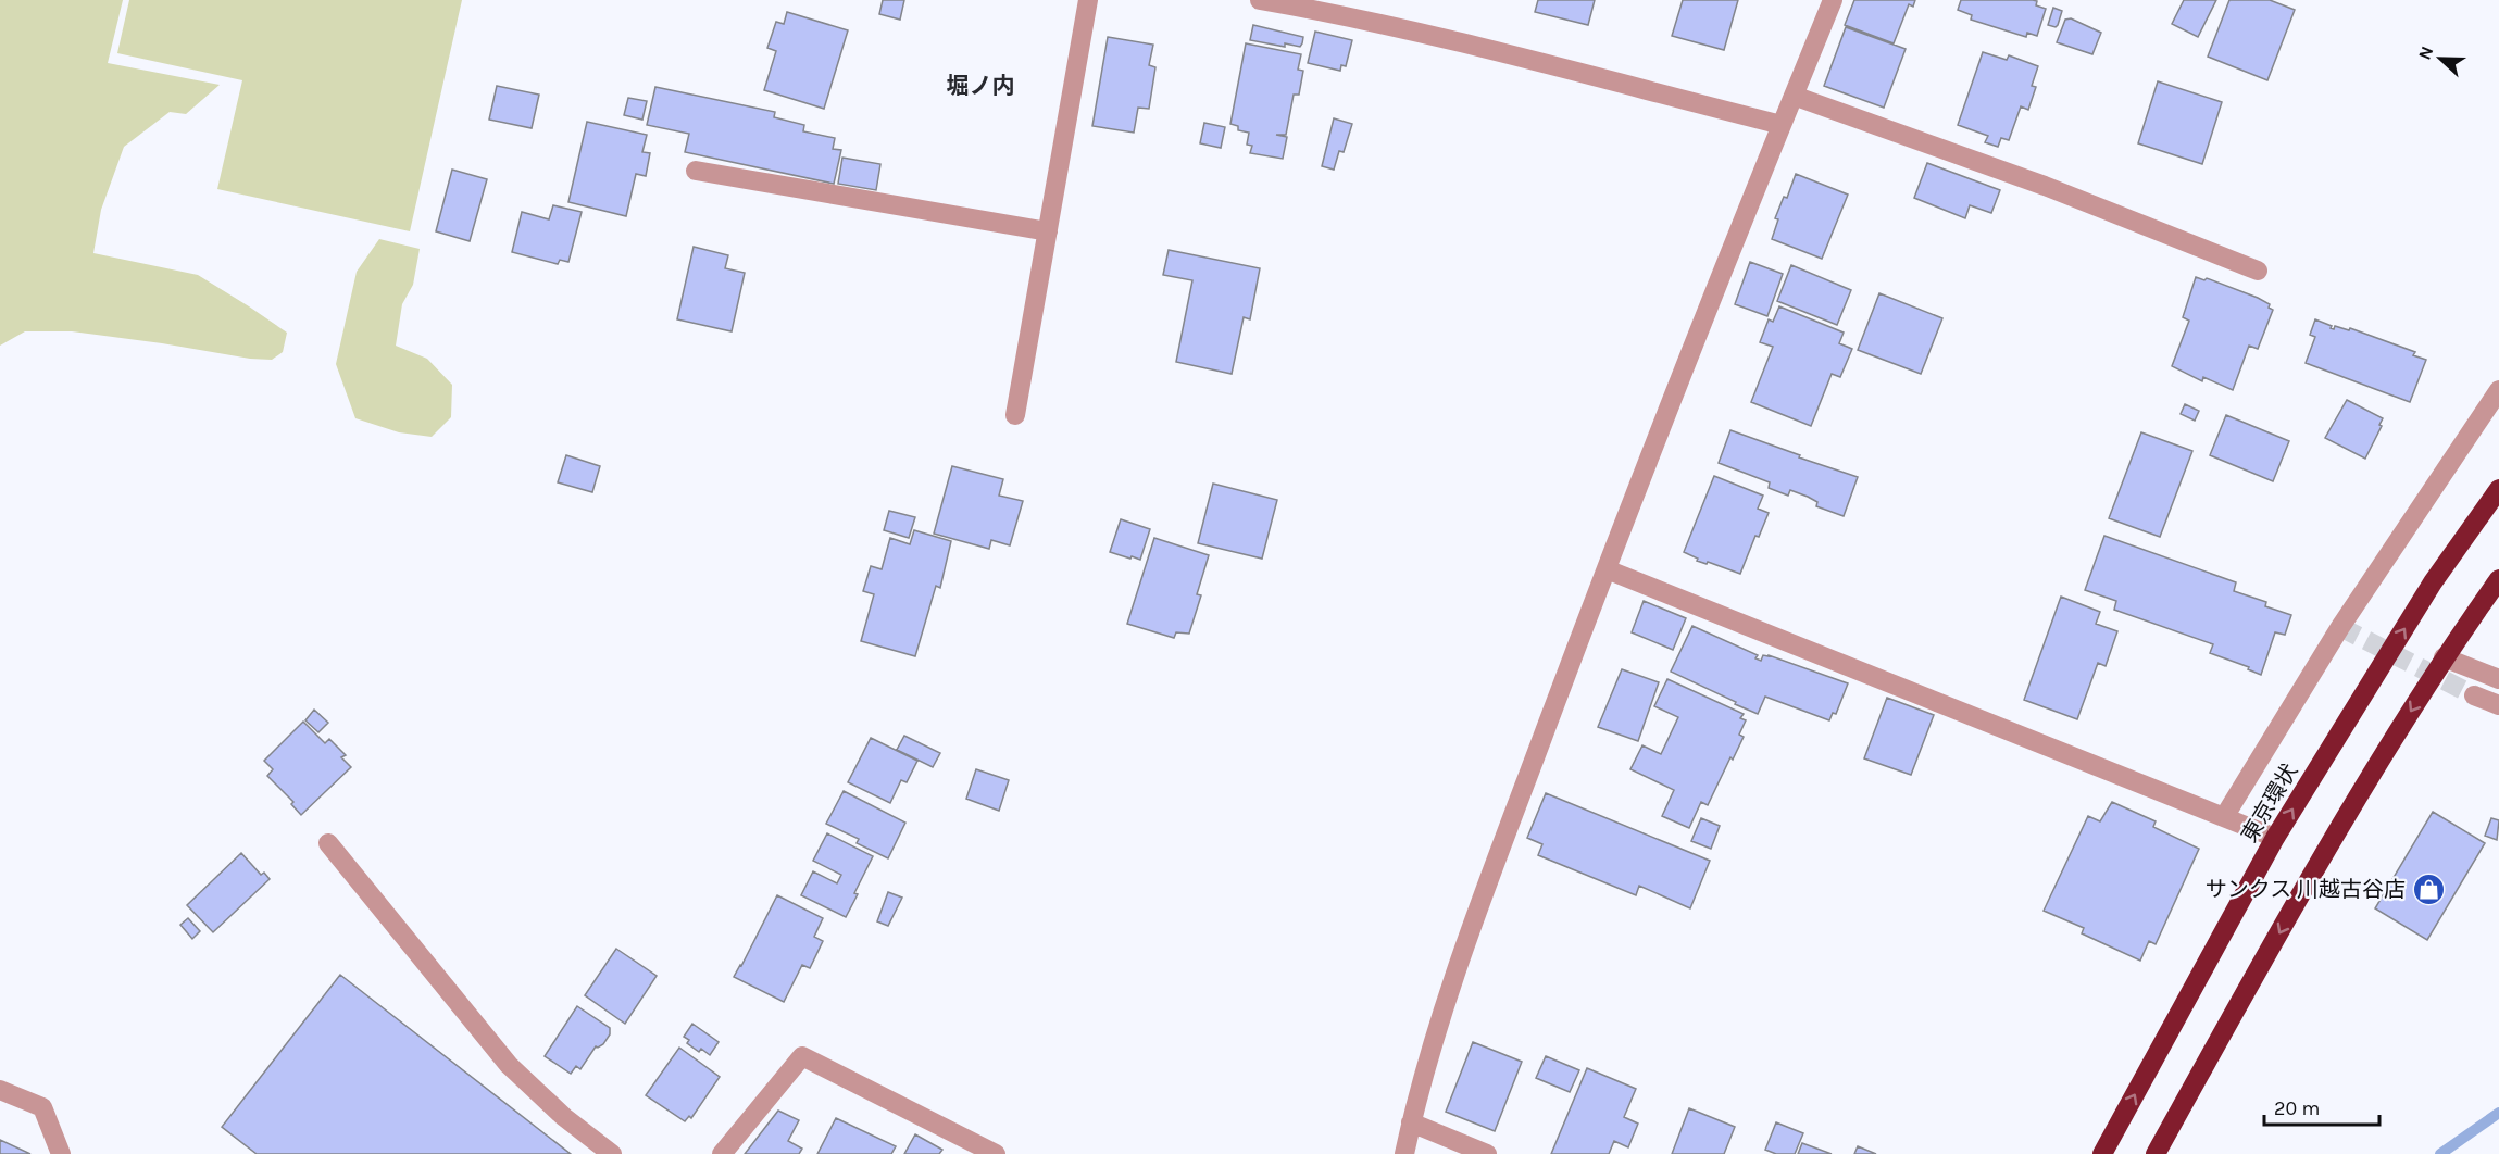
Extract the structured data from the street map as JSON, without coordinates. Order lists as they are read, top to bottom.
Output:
{
  "streets": {
    "highway": ["東京環状"]
  },
  "districts": ["堀ノ内"],
  "places": {
    "shop": ["サンクス 川越古谷店"]
  },
  "scale_bar": "20 m",
  "north": "left"
}
